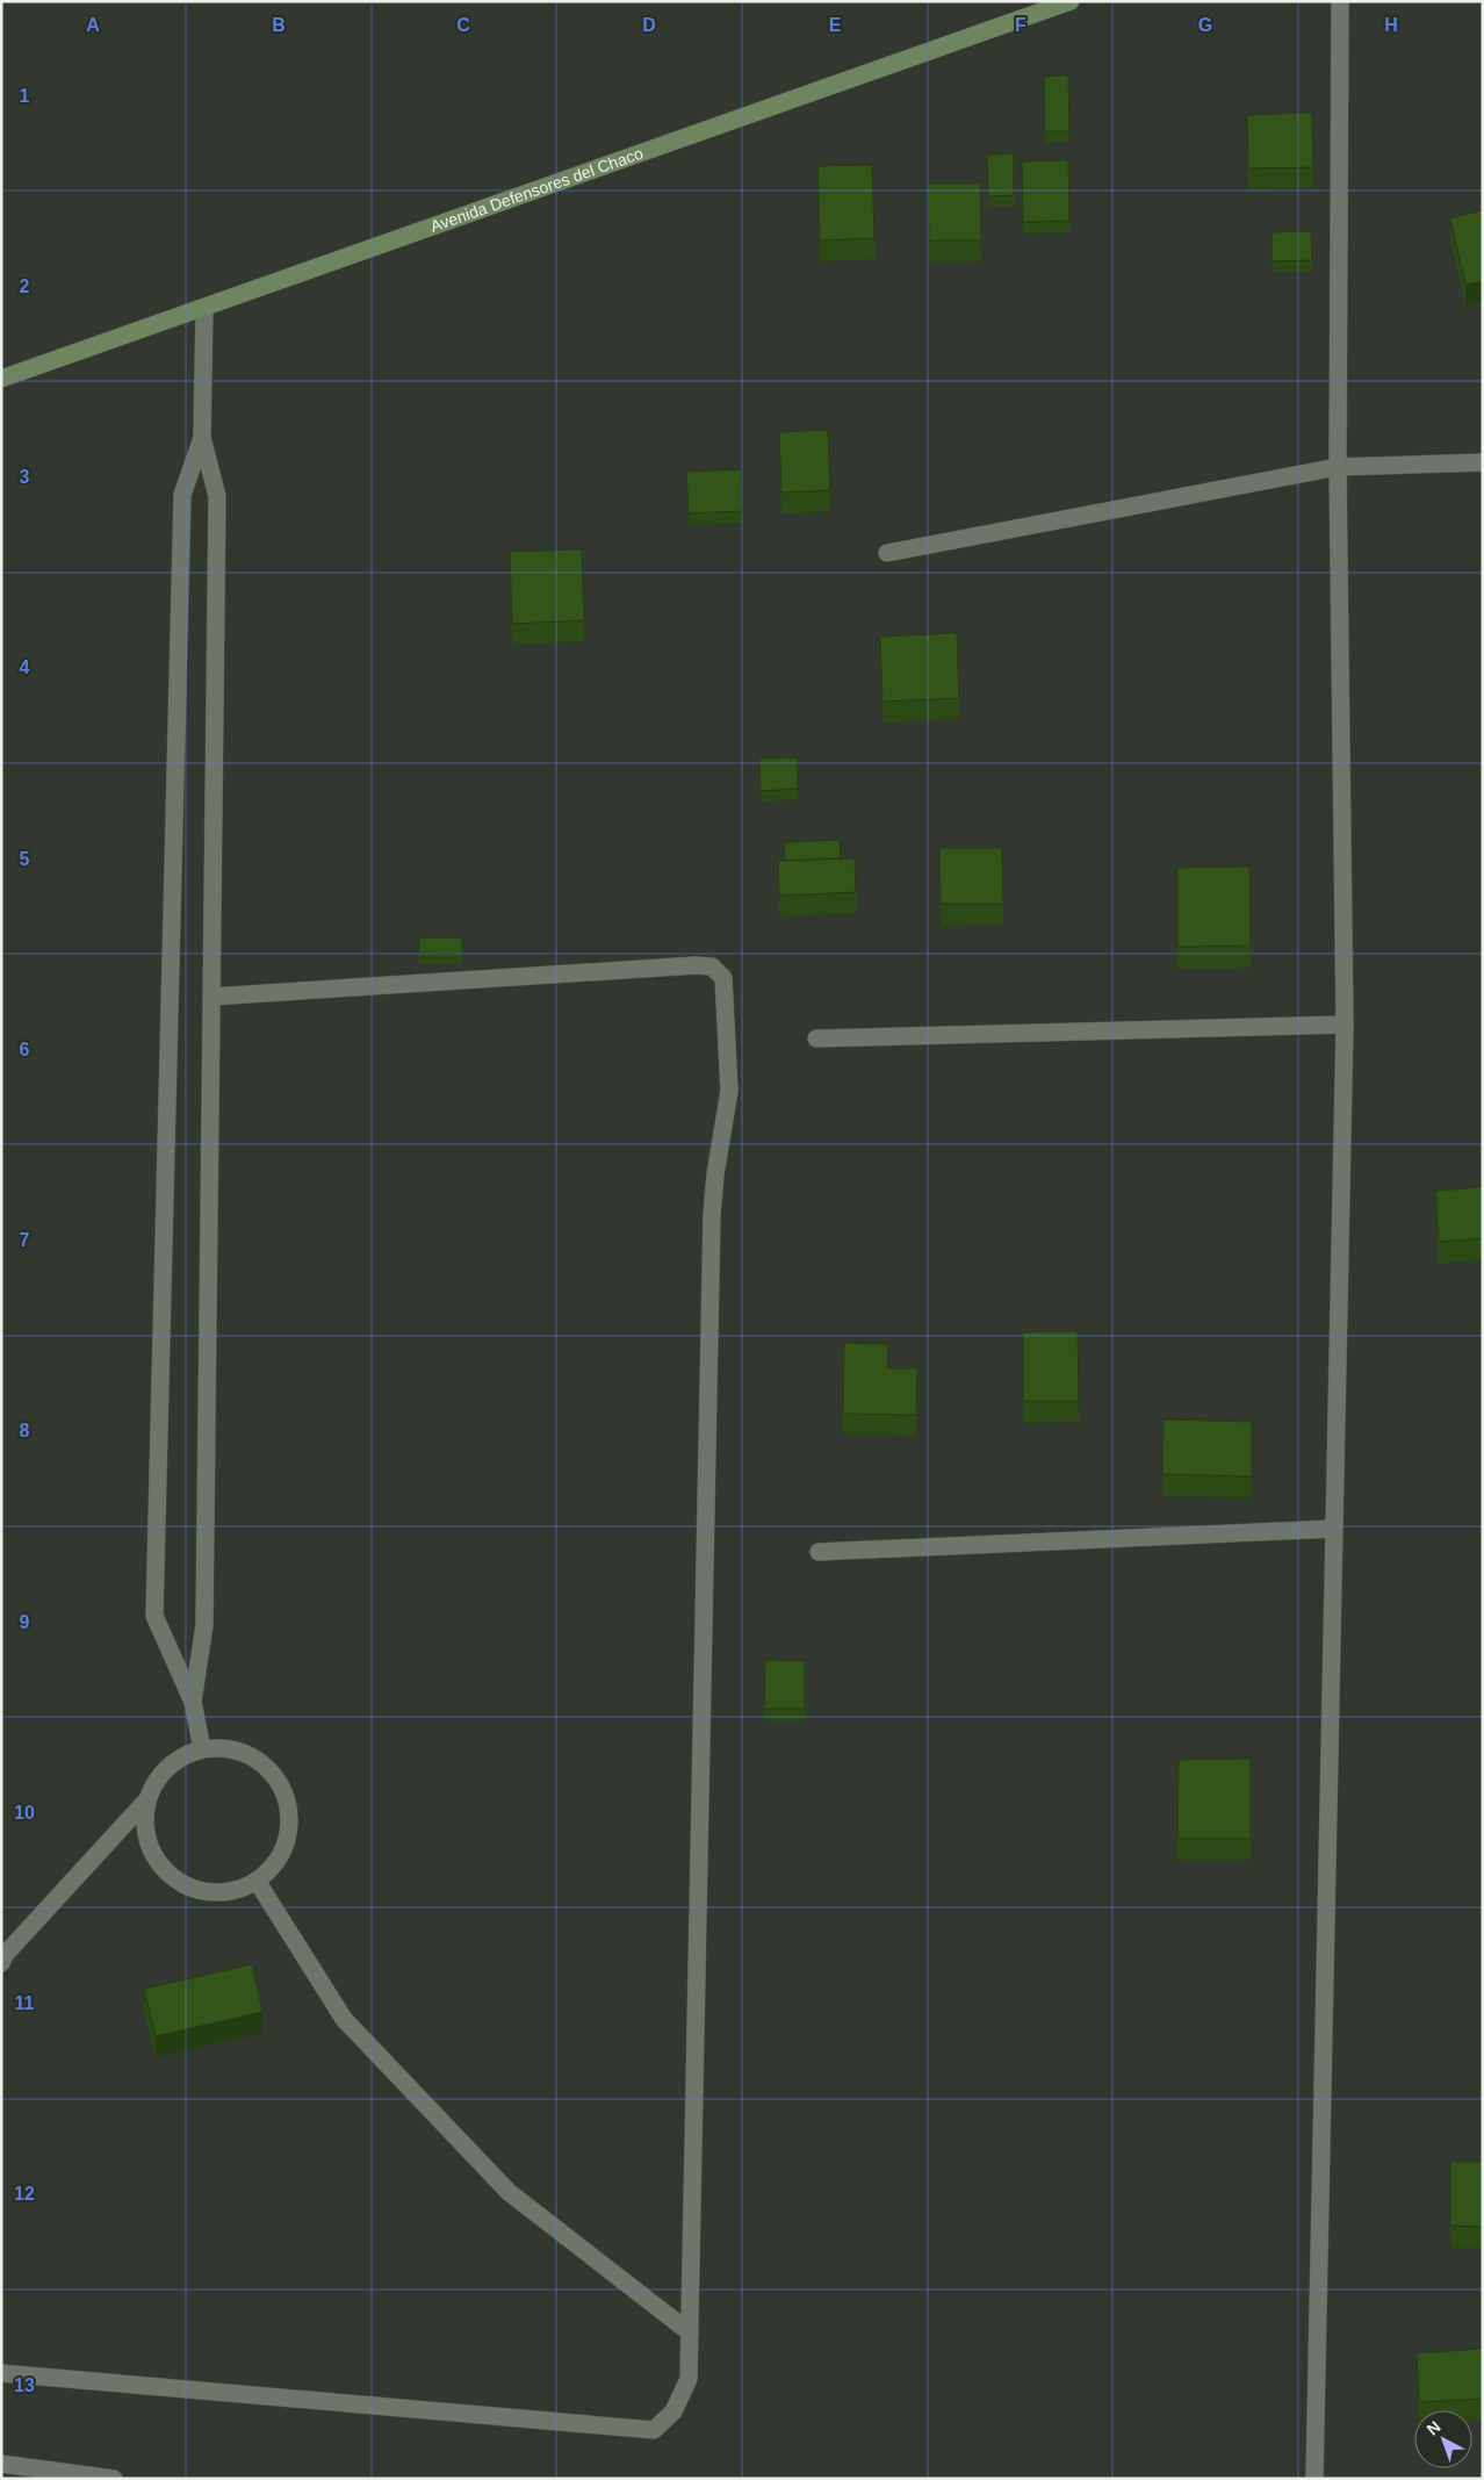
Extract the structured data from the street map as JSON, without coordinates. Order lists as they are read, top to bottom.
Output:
{
  "streets": {
    "main road": ["Avenida Defensores del Chaco"]
  },
  "north": "top left",
  "grid": {
    "columns": [
      "A",
      "B",
      "C",
      "D",
      "E",
      "F",
      "G",
      "H"
    ],
    "rows": [
      "1",
      "2",
      "3",
      "4",
      "5",
      "6",
      "7",
      "8",
      "9",
      "10",
      "11",
      "12",
      "13"
    ]
  }
}
